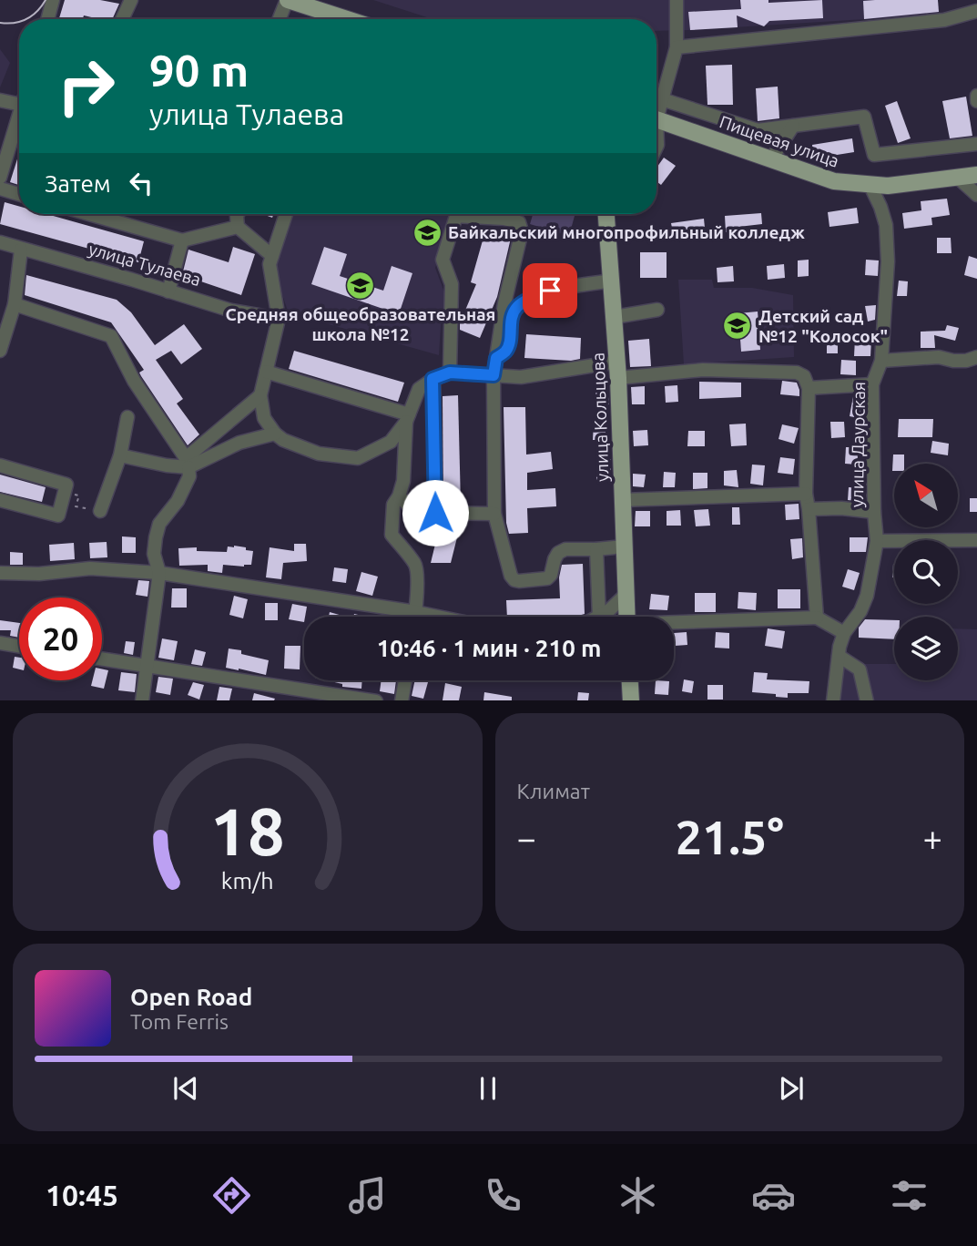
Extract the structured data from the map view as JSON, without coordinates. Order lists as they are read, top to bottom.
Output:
{
  "streets": {
    "main road": ["Пищевая улица", "улица Кольцова"],
    "street": ["улица Тулаева", "улица Даурская"]
  },
  "crossings": [
    ["Пищевая улица", "улица Даурская"]
  ],
  "places": {
    "school or university": ["Байкальский многопрофильный колледж", "Средняя общеобразовательная школа №12", "Детский сад №12 \"Колосок\""]
  },
  "north": "top left",
  "page": {
    "turn": ["90 m", "улица Тулаева"],
    "then": "Затем",
    "limit": "20",
    "trip": "10:46 · 1 мин · 210 m",
    "tile": "Климат",
    "heat": ["−", "21.5°", "+"],
    "song": ["Open Road", "Tom Ferris"],
    "tabs": "10:45",
    "gauge": ["18", "km/h"]
  }
}
